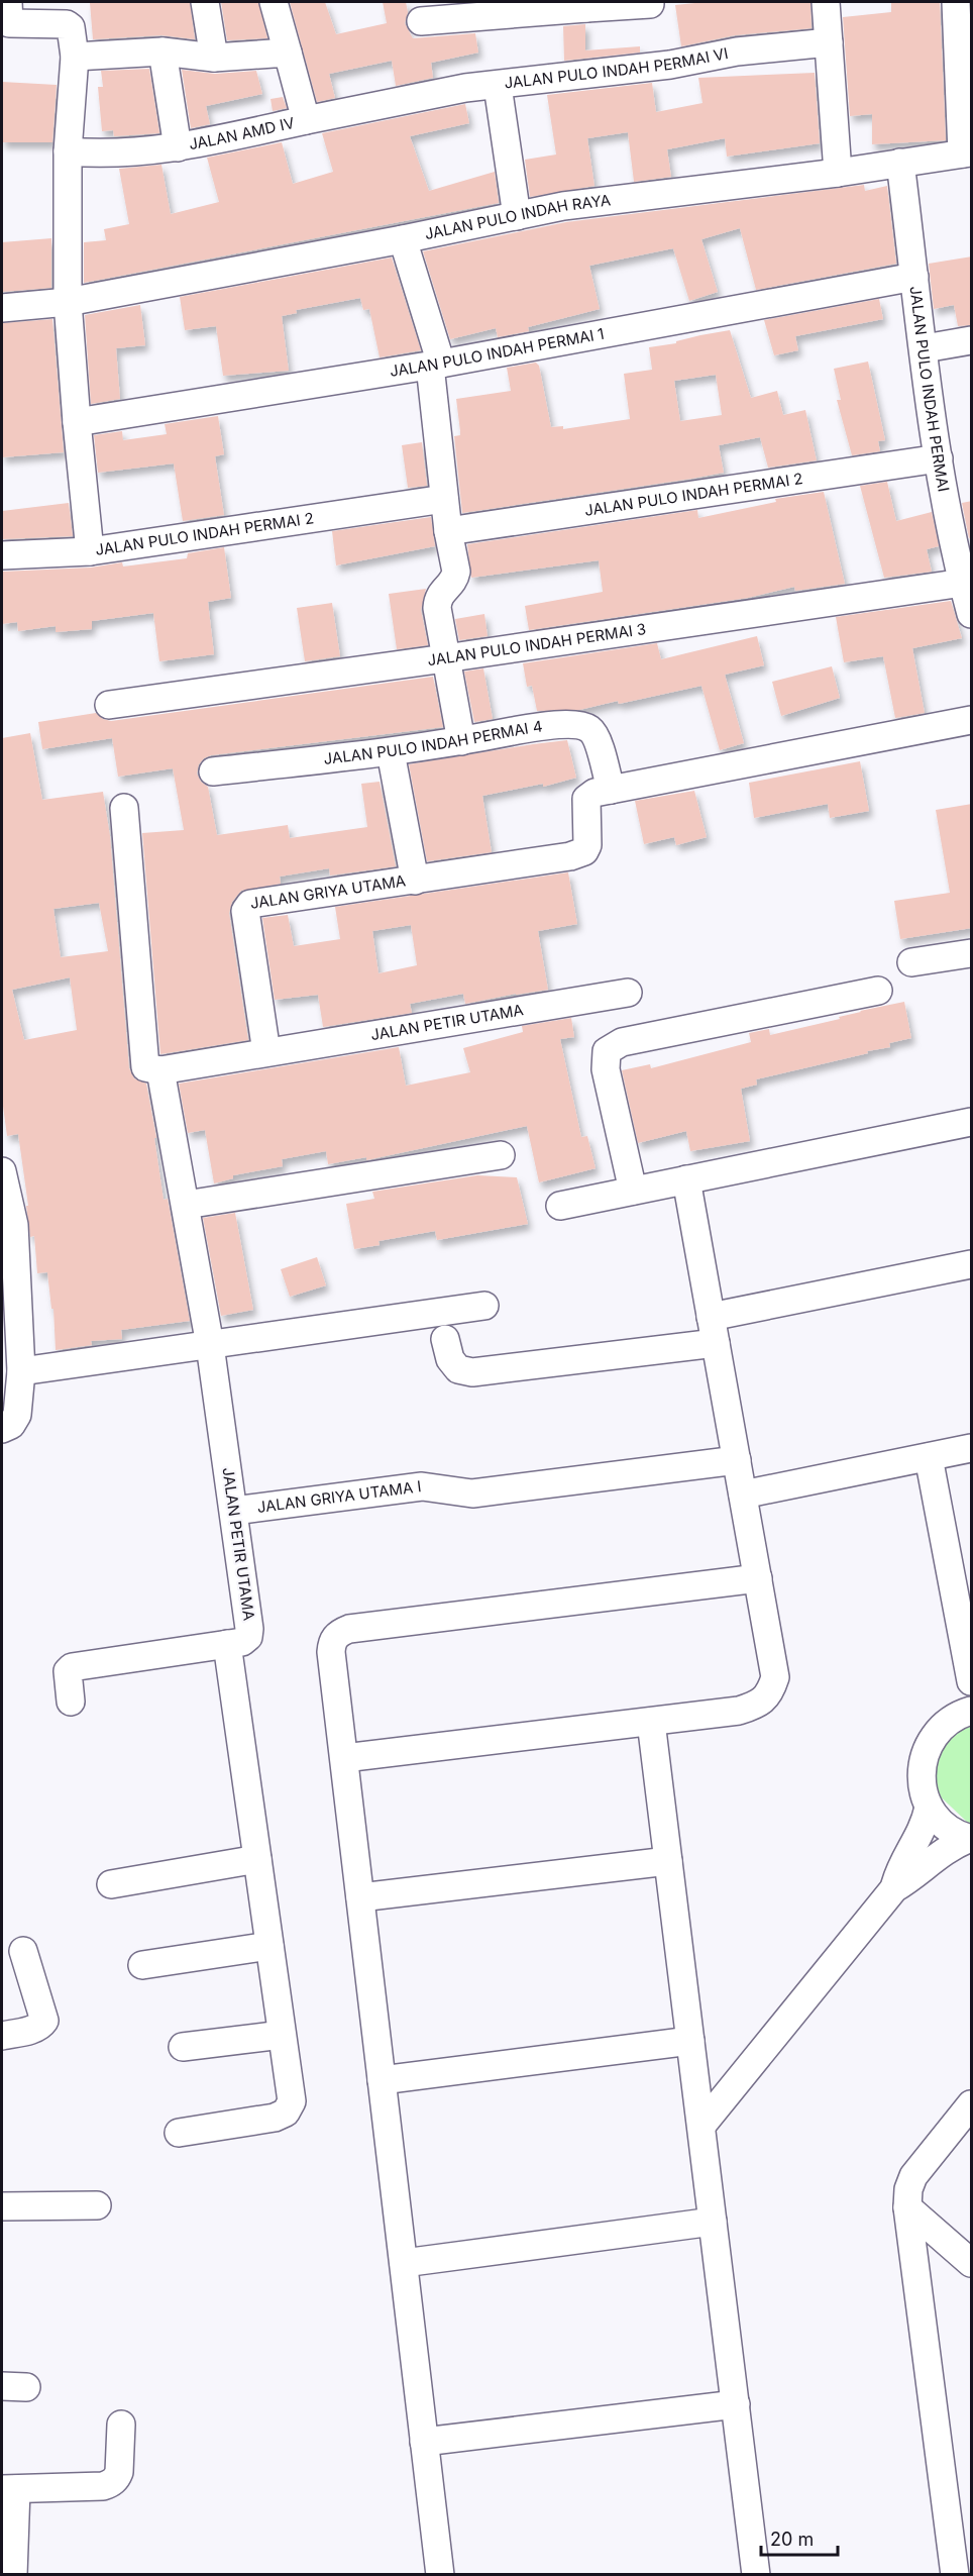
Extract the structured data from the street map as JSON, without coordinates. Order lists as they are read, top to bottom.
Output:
{
  "streets": {
    "street": [
      "JALAN PULO INDAH PERMAI VI",
      "JALAN AMD IV",
      "JALAN PULO INDAH RAYA",
      "JALAN PULO INDAH PERMAI 1",
      "JALAN PULO INDAH PERMAI",
      "JALAN PULO INDAH PERMAI 2",
      "JALAN PULO INDAH PERMAI 3",
      "JALAN PULO INDAH PERMAI 4",
      "JALAN GRIYA UTAMA",
      "JALAN PETIR UTAMA",
      "JALAN GRIYA UTAMA I"
    ]
  },
  "crossings": [
    ["JALAN PULO INDAH PERMAI VI", "JALAN PULO INDAH RAYA"],
    ["JALAN PULO INDAH RAYA", "JALAN PULO INDAH PERMAI"],
    ["JALAN PULO INDAH PERMAI 1", "JALAN PULO INDAH PERMAI"],
    ["JALAN PULO INDAH PERMAI", "JALAN PULO INDAH PERMAI 2"],
    ["JALAN PULO INDAH PERMAI", "JALAN PULO INDAH PERMAI 3"],
    ["JALAN GRIYA UTAMA", "JALAN PETIR UTAMA"],
    ["JALAN PETIR UTAMA", "JALAN GRIYA UTAMA I"]
  ],
  "scale_bar": "20 m"
}
